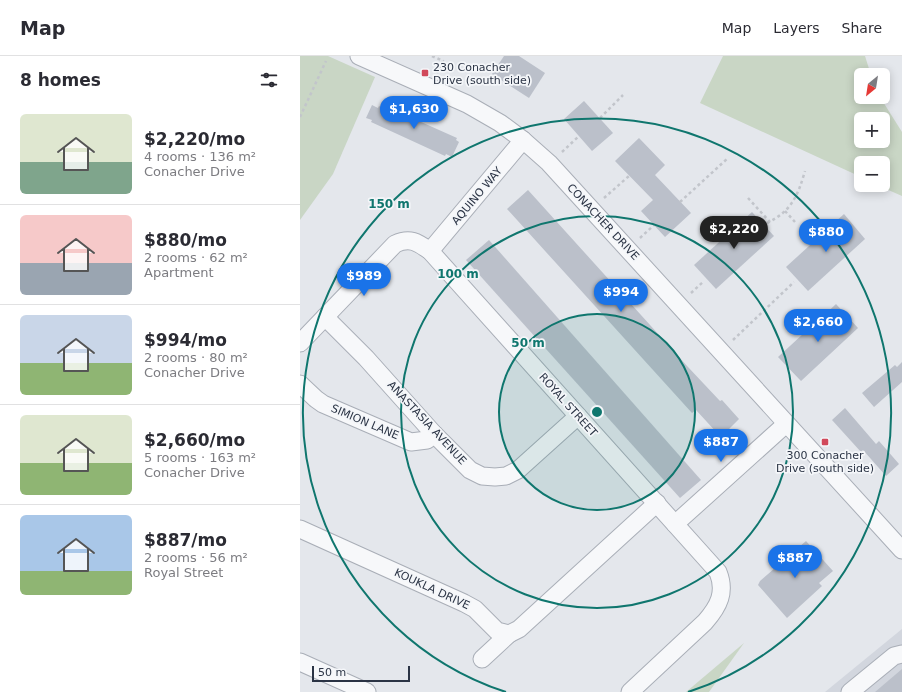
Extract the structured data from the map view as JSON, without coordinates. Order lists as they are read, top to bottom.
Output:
{
  "streets": {
    "street": [
      "AQUINO WAY",
      "CONACHER DRIVE",
      "ROYAL STREET",
      "SIMION LANE",
      "ANASTASIA AVENUE",
      "KOUKLA DRIVE"
    ]
  },
  "crossings": [
    ["AQUINO WAY", "CONACHER DRIVE"],
    ["AQUINO WAY", "ROYAL STREET"],
    ["ROYAL STREET", "ANASTASIA AVENUE"],
    ["SIMION LANE", "ANASTASIA AVENUE"]
  ],
  "places": {
    "transit": ["230 Conacher Drive (south side)", "300 Conacher Drive (south side)"]
  },
  "scale_bar": "50 m",
  "north": "bottom left",
  "page": {
    "header": "Map",
    "nav": ["Map", "Layers", "Share"],
    "heading": "8 homes",
    "map_buttons": ["+", "−"],
    "price": [
      "$1,630",
      "$2,220",
      "$880",
      "$989",
      "$994",
      "$2,660",
      "$887",
      "$887"
    ],
    "list": [
      {
        "name": "$2,220/mo",
        "note": "4 rooms · 136 m² · Conacher Drive"
      },
      {
        "name": "$880/mo",
        "note": "2 rooms · 62 m² · Apartment"
      },
      {
        "name": "$994/mo",
        "note": "2 rooms · 80 m² · Conacher Drive"
      },
      {
        "name": "$2,660/mo",
        "note": "5 rooms · 163 m² · Conacher Drive"
      },
      {
        "name": "$887/mo",
        "note": "2 rooms · 56 m² · Royal Street"
      }
    ],
    "scale": "50 m"
  },
  "rings": ["150 m", "100 m", "50 m"]
}
